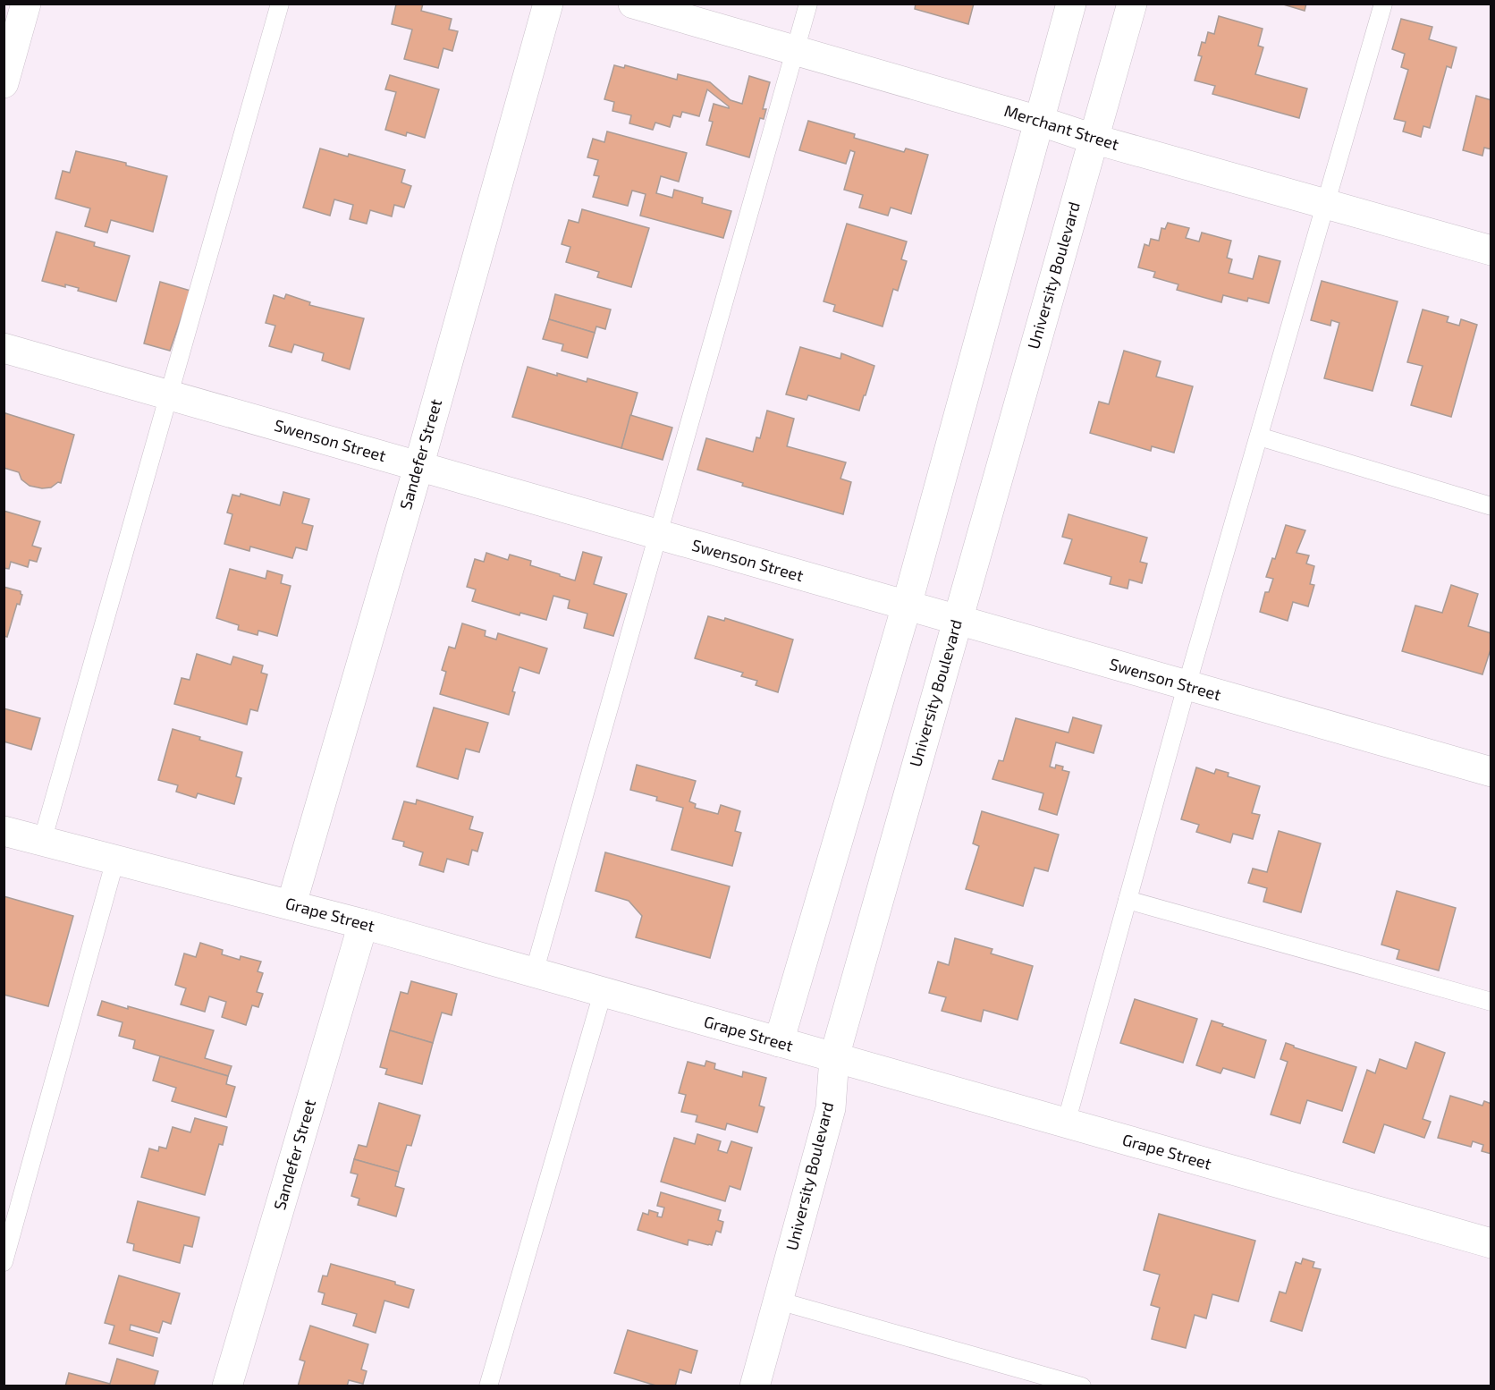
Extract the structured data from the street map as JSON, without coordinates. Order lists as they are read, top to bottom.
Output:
{
  "streets": {
    "street": [
      "Merchant Street",
      "University Boulevard",
      "Swenson Street",
      "Sandefer Street",
      "Grape Street"
    ]
  },
  "crossings": [
    ["Merchant Street", "University Boulevard"],
    ["University Boulevard", "Swenson Street"],
    ["University Boulevard", "Grape Street"],
    ["Swenson Street", "Sandefer Street"],
    ["Sandefer Street", "Grape Street"]
  ]
}
